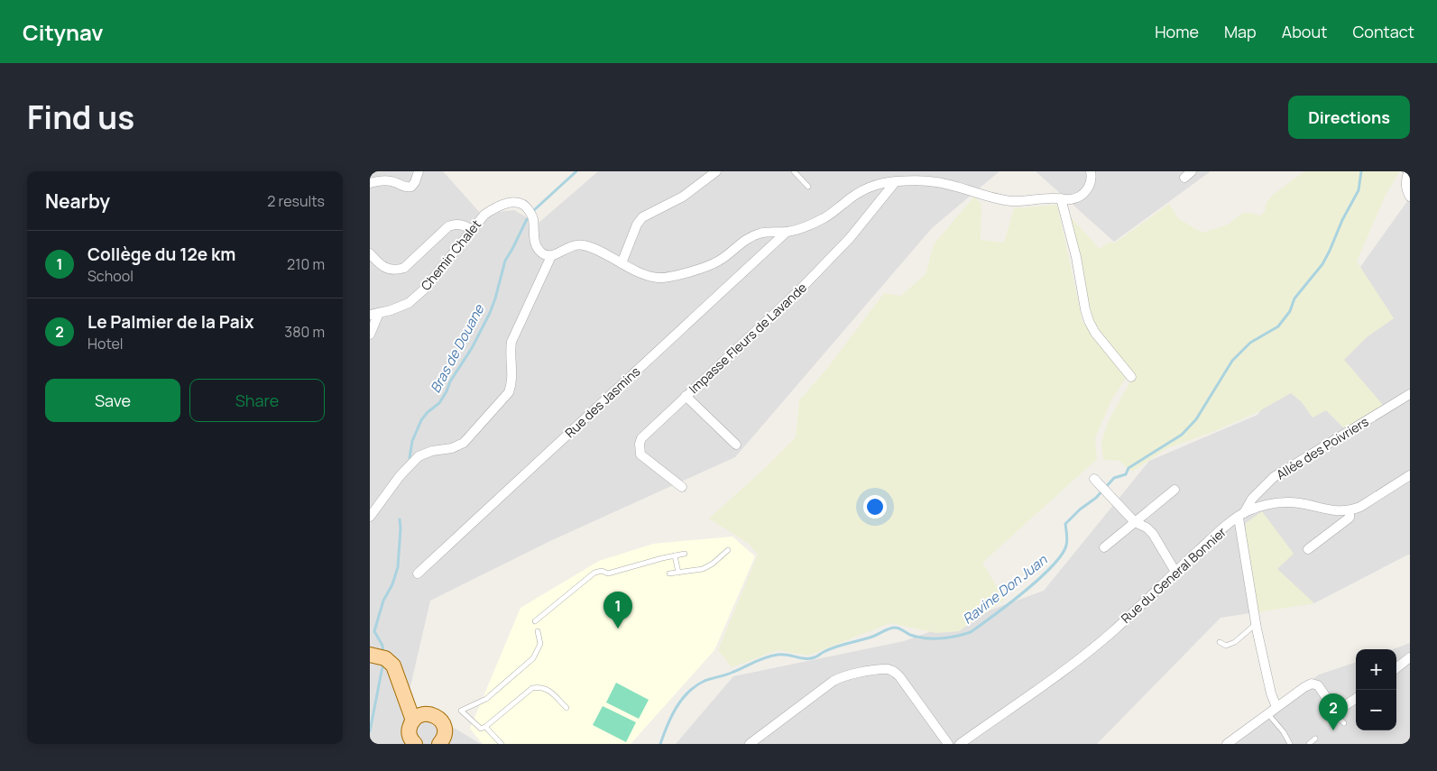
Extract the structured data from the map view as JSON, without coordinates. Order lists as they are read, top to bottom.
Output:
{
  "streets": {
    "street": [
      "Chemin Chalet",
      "Impasse Fleurs de Lavande",
      "Rue des Jasmins",
      "Allée des Poivriers",
      "Rue du General Bonnier"
    ]
  },
  "crossings": [
    ["Allée des Poivriers", "Rue du General Bonnier"]
  ],
  "water": ["Bras de Douane", "Ravine Don Juan"],
  "page": {
    "header": "Citynav",
    "nav": [
      "Home",
      "Map",
      "About",
      "Contact"
    ],
    "title": "Find us",
    "buttons": [
      "Directions",
      ["Save", "Share"]
    ],
    "heading": ["Nearby", "2 results"],
    "list": [
      {
        "mark": "1",
        "name": "Collège du 12e km",
        "note": "School",
        "value": "210 m"
      },
      {
        "mark": "2",
        "name": "Le Palmier de la Paix",
        "note": "Hotel",
        "value": "380 m"
      }
    ],
    "pins": ["1", "2"],
    "map_buttons": ["+", "−"]
  }
}
